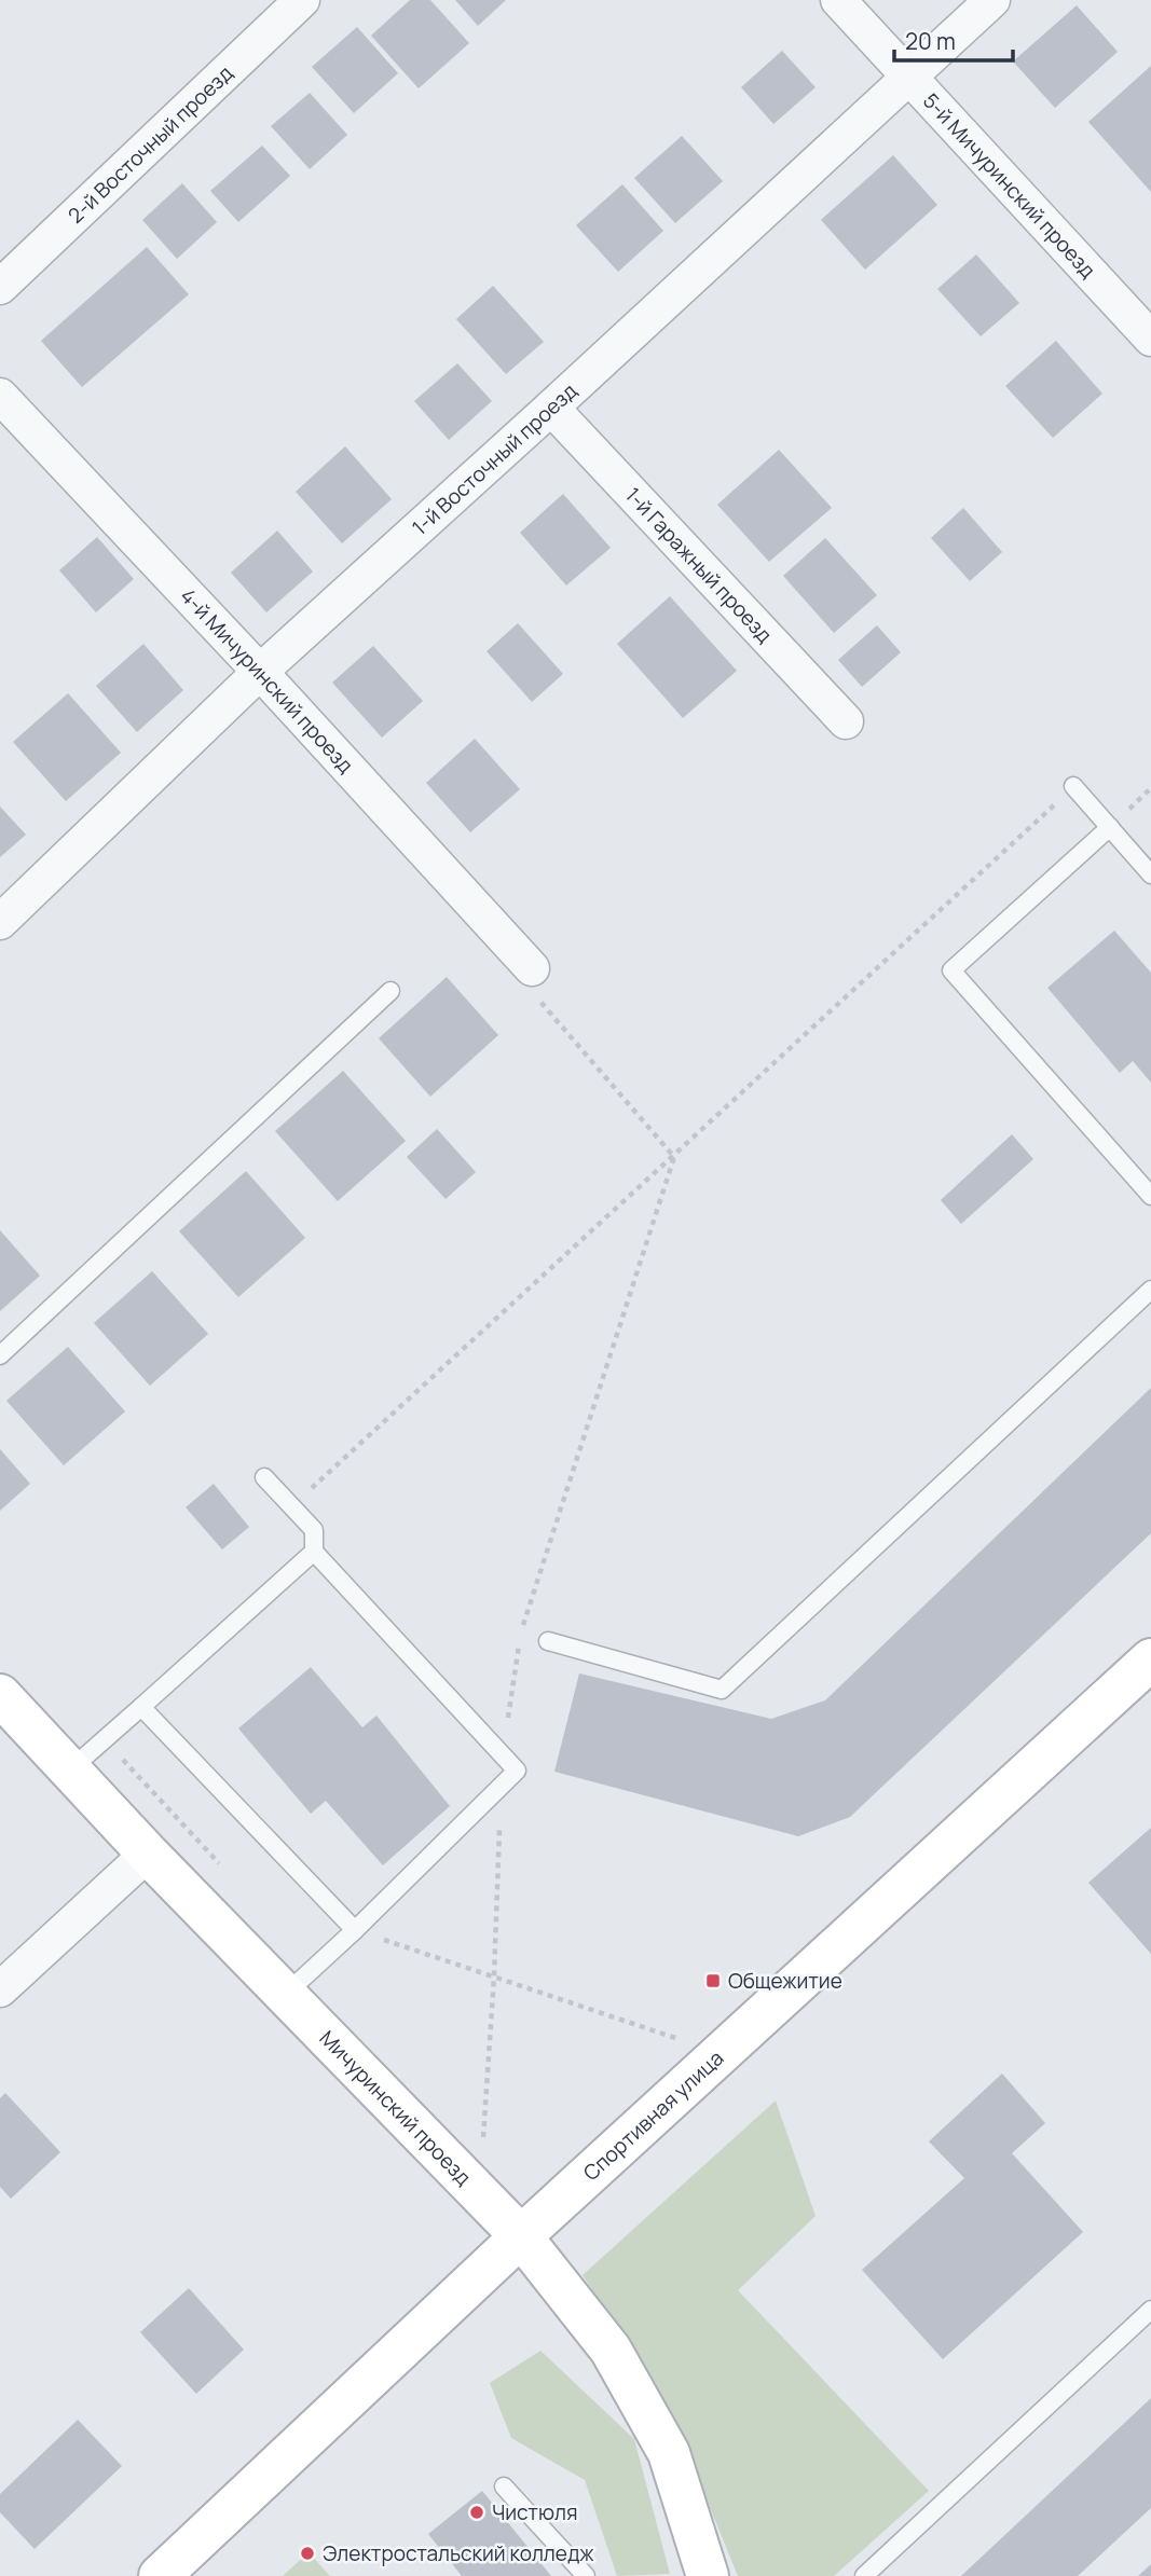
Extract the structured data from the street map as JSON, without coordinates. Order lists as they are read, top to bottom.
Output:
{
  "streets": {
    "street": [
      "2-й Восточный проезд",
      "5-й Мичуринский проезд",
      "1-й Восточный проезд",
      "1-й Гаражный проезд",
      "4-й Мичуринский проезд",
      "Мичуринский проезд",
      "Спортивная улица"
    ]
  },
  "crossings": [
    ["5-й Мичуринский проезд", "1-й Восточный проезд"],
    ["1-й Восточный проезд", "1-й Гаражный проезд"],
    ["1-й Восточный проезд", "4-й Мичуринский проезд"],
    ["Мичуринский проезд", "Спортивная улица"]
  ],
  "places": {
    "transit": ["Общежитие"],
    "other": ["Чистюля", "Электростальский колледж"]
  },
  "scale_bar": "20 m"
}
